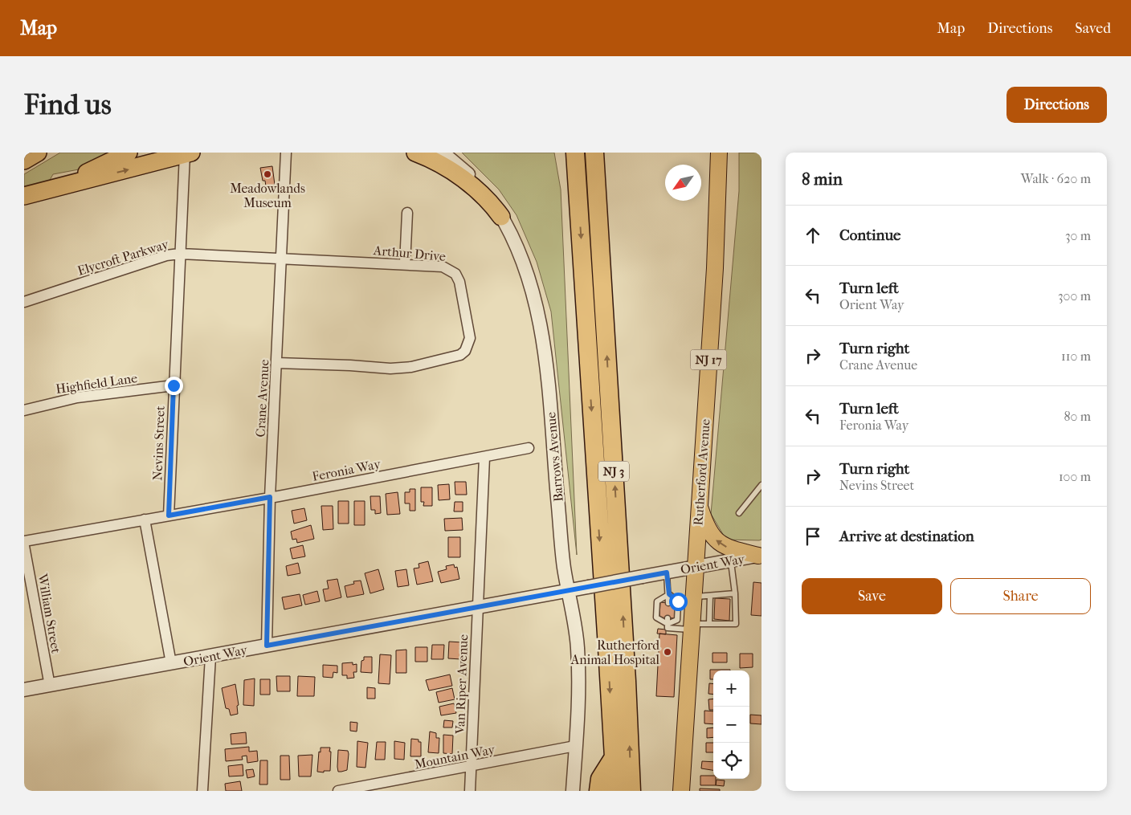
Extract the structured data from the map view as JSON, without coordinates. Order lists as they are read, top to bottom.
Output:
{
  "streets": {
    "highway": ["NJ 3"],
    "main road": ["NJ 17", "Rutherford Avenue"],
    "street": [
      "Arthur Drive",
      "Elycroft Parkway",
      "Highfield Lane",
      "Crane Avenue",
      "Nevins Street",
      "Barrows Avenue",
      "Feronia Way",
      "Orient Way",
      "William Street",
      "Van Riper Avenue",
      "Mountain Way"
    ]
  },
  "crossings": [
    ["Arthur Drive", "Elycroft Parkway"],
    ["Arthur Drive", "Crane Avenue"],
    ["Elycroft Parkway", "Crane Avenue"],
    ["Elycroft Parkway", "Nevins Street"],
    ["Highfield Lane", "Nevins Street"],
    ["Crane Avenue", "Feronia Way"],
    ["Crane Avenue", "Orient Way"],
    ["Nevins Street", "Feronia Way"],
    ["Barrows Avenue", "Orient Way"],
    ["Barrows Avenue", "Mountain Way"],
    ["Feronia Way", "Van Riper Avenue"],
    ["Rutherford Avenue", "Orient Way"],
    ["Orient Way", "William Street"],
    ["Orient Way", "Van Riper Avenue"],
    ["Van Riper Avenue", "Mountain Way"]
  ],
  "places": ["Meadowlands Museum", "Rutherford Animal Hospital"],
  "north": "bottom left",
  "page": {
    "header": "Map",
    "nav": ["Map", "Directions", "Saved"],
    "buttons": [
      "Directions",
      ["Save", "Share"]
    ],
    "title": "Find us",
    "heading": ["8 min", "Walk · 620 m"],
    "list": [
      ["Continue", "30 m"],
      ["Turn left", "Orient Way", "300 m"],
      ["Turn right", "Crane Avenue", "110 m"],
      ["Turn left", "Feronia Way", "80 m"],
      ["Turn right", "Nevins Street", "100 m"],
      "Arrive at destination"
    ],
    "map_buttons": ["+", "−"]
  }
}
